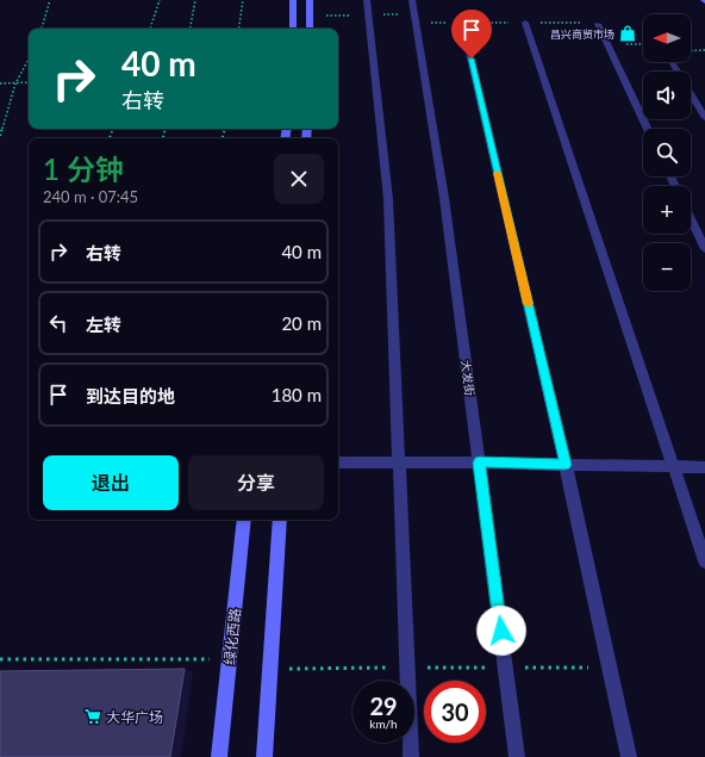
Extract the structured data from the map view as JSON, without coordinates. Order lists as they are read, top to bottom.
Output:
{
  "streets": {
    "main road": ["绿化西路"],
    "street": ["大发街"]
  },
  "places": {
    "shop": ["昌兴商贸市场"],
    "supermarket": ["大华广场"]
  },
  "north": "left",
  "page": {
    "map_buttons": ["+", "−"],
    "turn": ["40 m", "右转"],
    "heading": ["1 分钟", "240 m · 07:45"],
    "list": [
      {
        "name": "右转",
        "value": "40 m"
      },
      {
        "name": "左转",
        "value": "20 m"
      },
      {
        "name": "到达目的地",
        "value": "180 m"
      }
    ],
    "buttons": ["退出", "分享"],
    "speed": "29 km/h",
    "limit": "30"
  }
}
